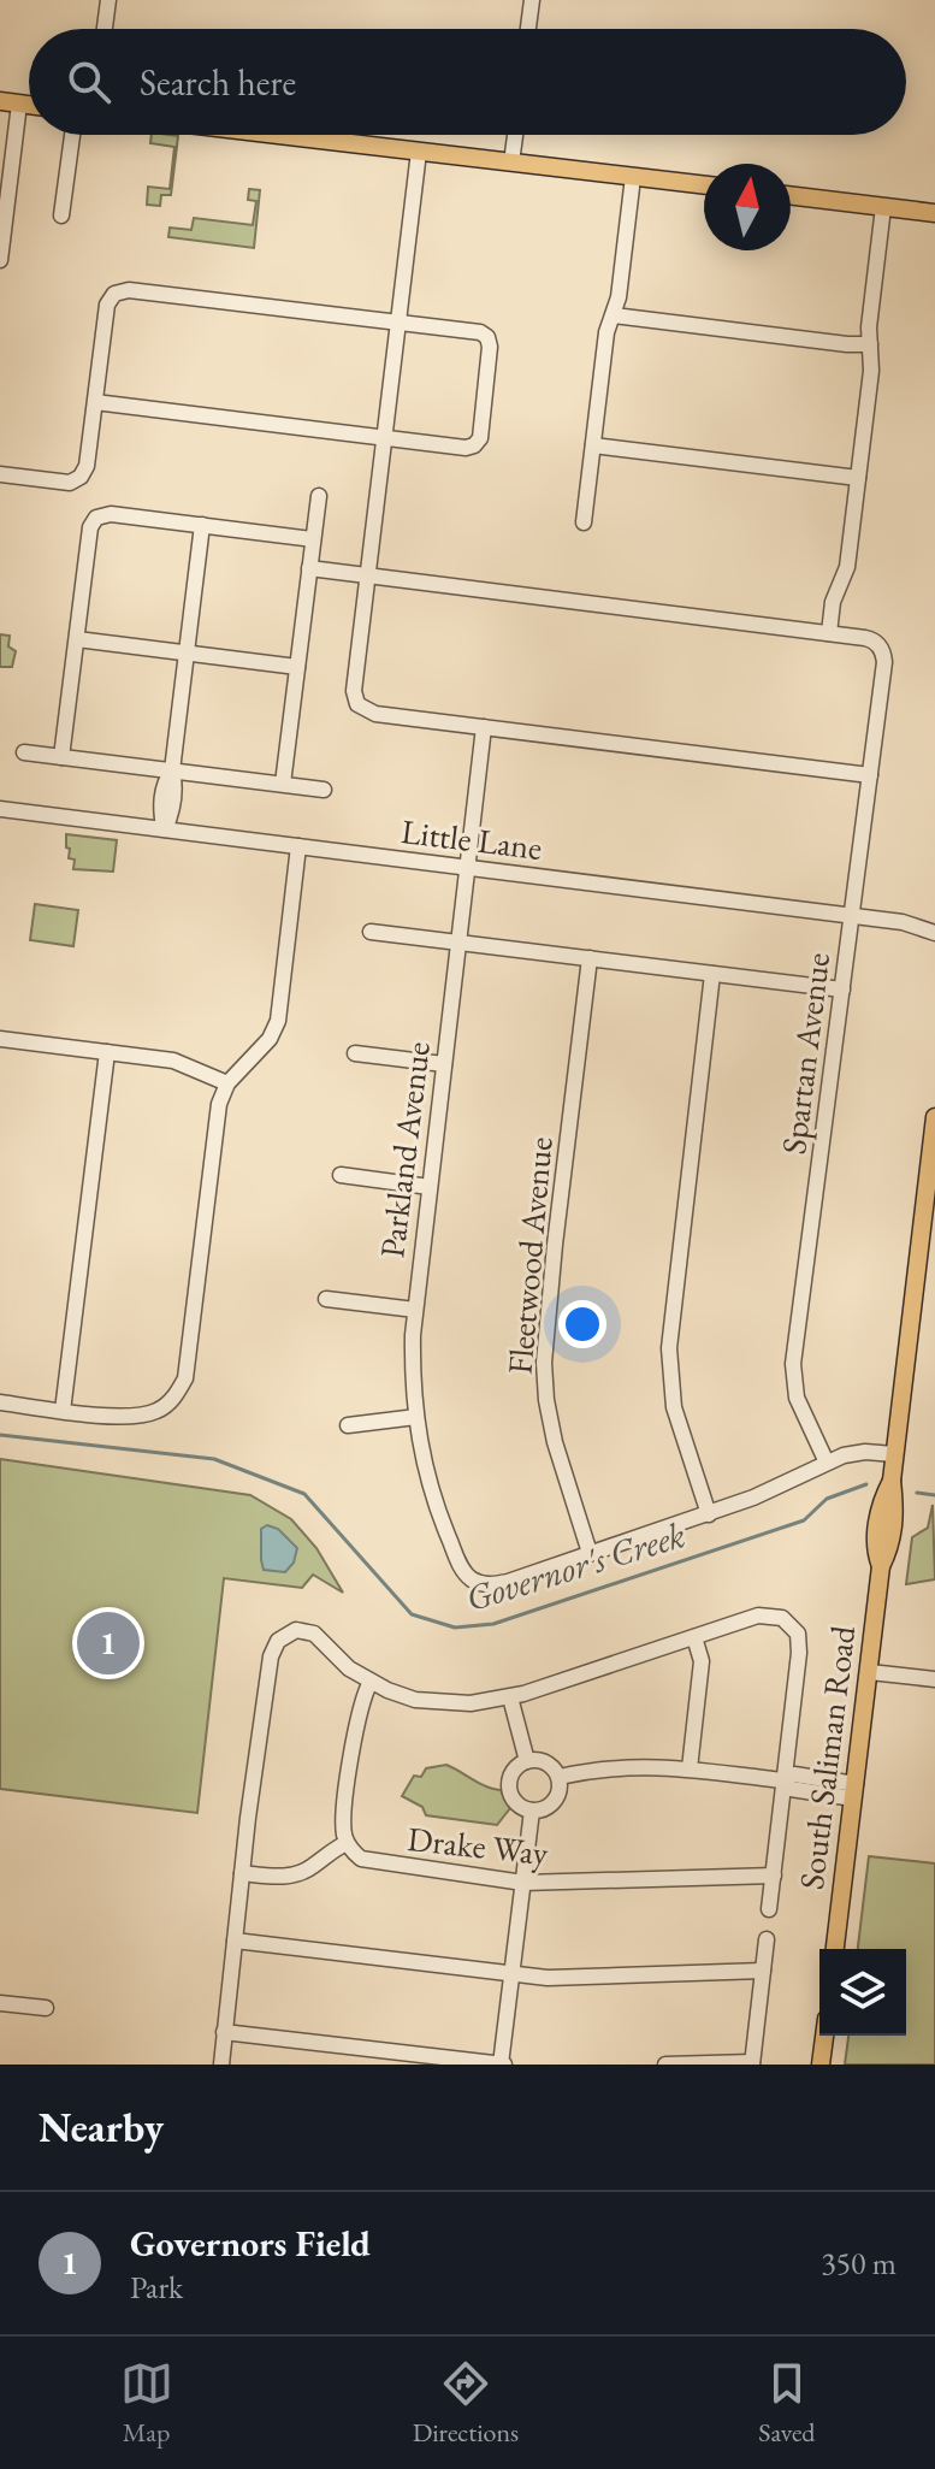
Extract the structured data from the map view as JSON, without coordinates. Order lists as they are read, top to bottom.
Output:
{
  "streets": {
    "main road": ["South Saliman Road"],
    "street": [
      "Little Lane",
      "Spartan Avenue",
      "Parkland Avenue",
      "Fleetwood Avenue",
      "Drake Way"
    ]
  },
  "crossings": [
    ["Little Lane", "Spartan Avenue"],
    ["Little Lane", "Parkland Avenue"],
    ["Parkland Avenue", "Fleetwood Avenue"]
  ],
  "water": ["Governor's Creek"],
  "north": "top",
  "page": {
    "search": "Search here",
    "pins": "1",
    "heading": "Nearby",
    "list": [
      {
        "mark": "1",
        "name": "Governors Field",
        "note": "Park",
        "value": "350 m"
      }
    ],
    "nav": ["Map", "Directions", "Saved"]
  }
}
